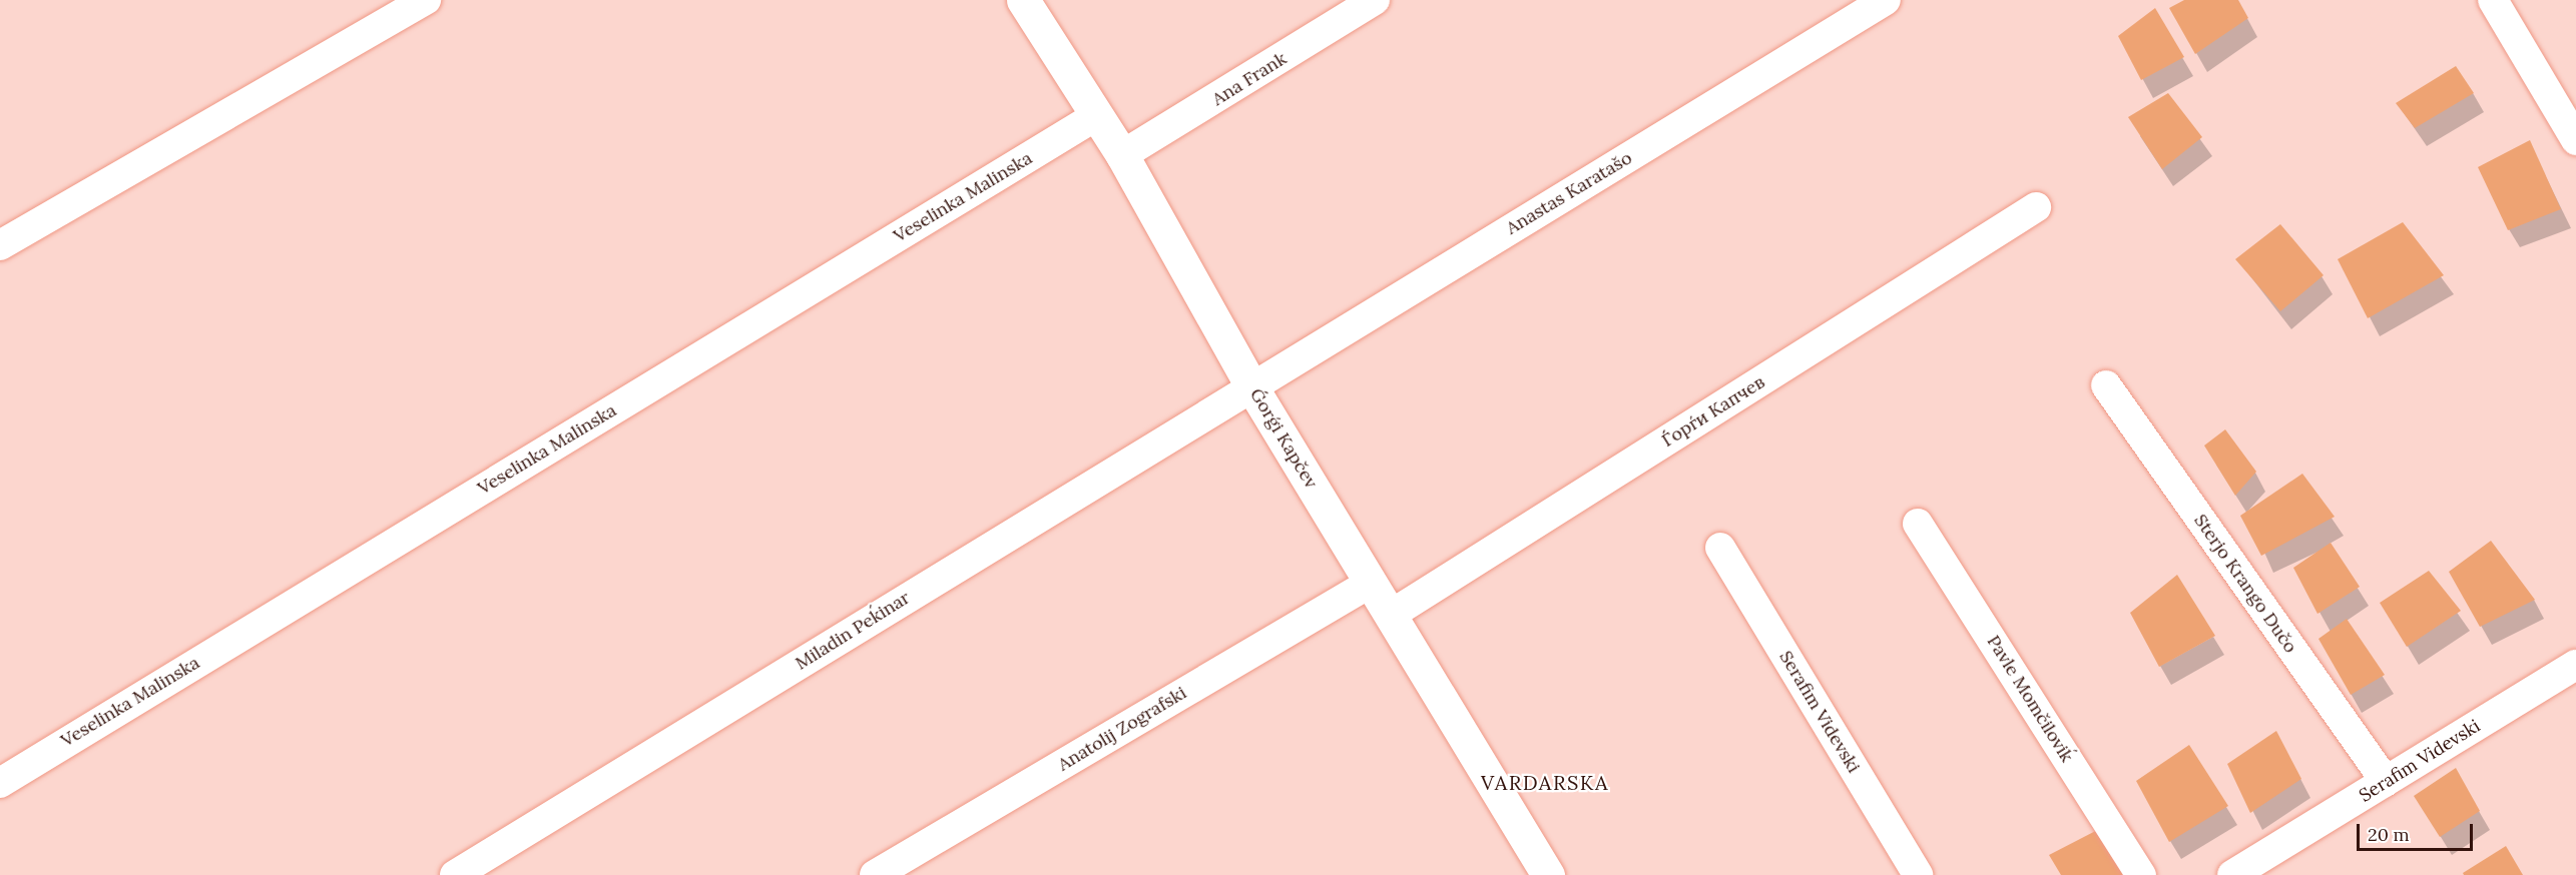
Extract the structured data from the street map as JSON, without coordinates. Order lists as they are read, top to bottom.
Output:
{
  "streets": {
    "street": [
      "Ana Frank",
      "Anastas Karatašo",
      "Veselinka Malinska",
      "Ѓорѓи Капчев",
      "Ǵorǵi Kapčev",
      "Sterjo Krango Dučo",
      "Miladin Peḱinar",
      "Pavle Momčiloviḱ",
      "Serafim Videvski",
      "Anatolij Zografski"
    ]
  },
  "crossings": [
    ["Ana Frank", "Ǵorǵi Kapčev"],
    ["Anastas Karatašo", "Ǵorǵi Kapčev"],
    ["Anastas Karatašo", "Miladin Peḱinar"],
    ["Veselinka Malinska", "Ǵorǵi Kapčev"],
    ["Ѓорѓи Капчев", "Ǵorǵi Kapčev"],
    ["Ǵorǵi Kapčev", "Miladin Peḱinar"],
    ["Ǵorǵi Kapčev", "Anatolij Zografski"],
    ["Sterjo Krango Dučo", "Serafim Videvski"]
  ],
  "districts": ["VARDARSKA"],
  "scale_bar": "20 m"
}
